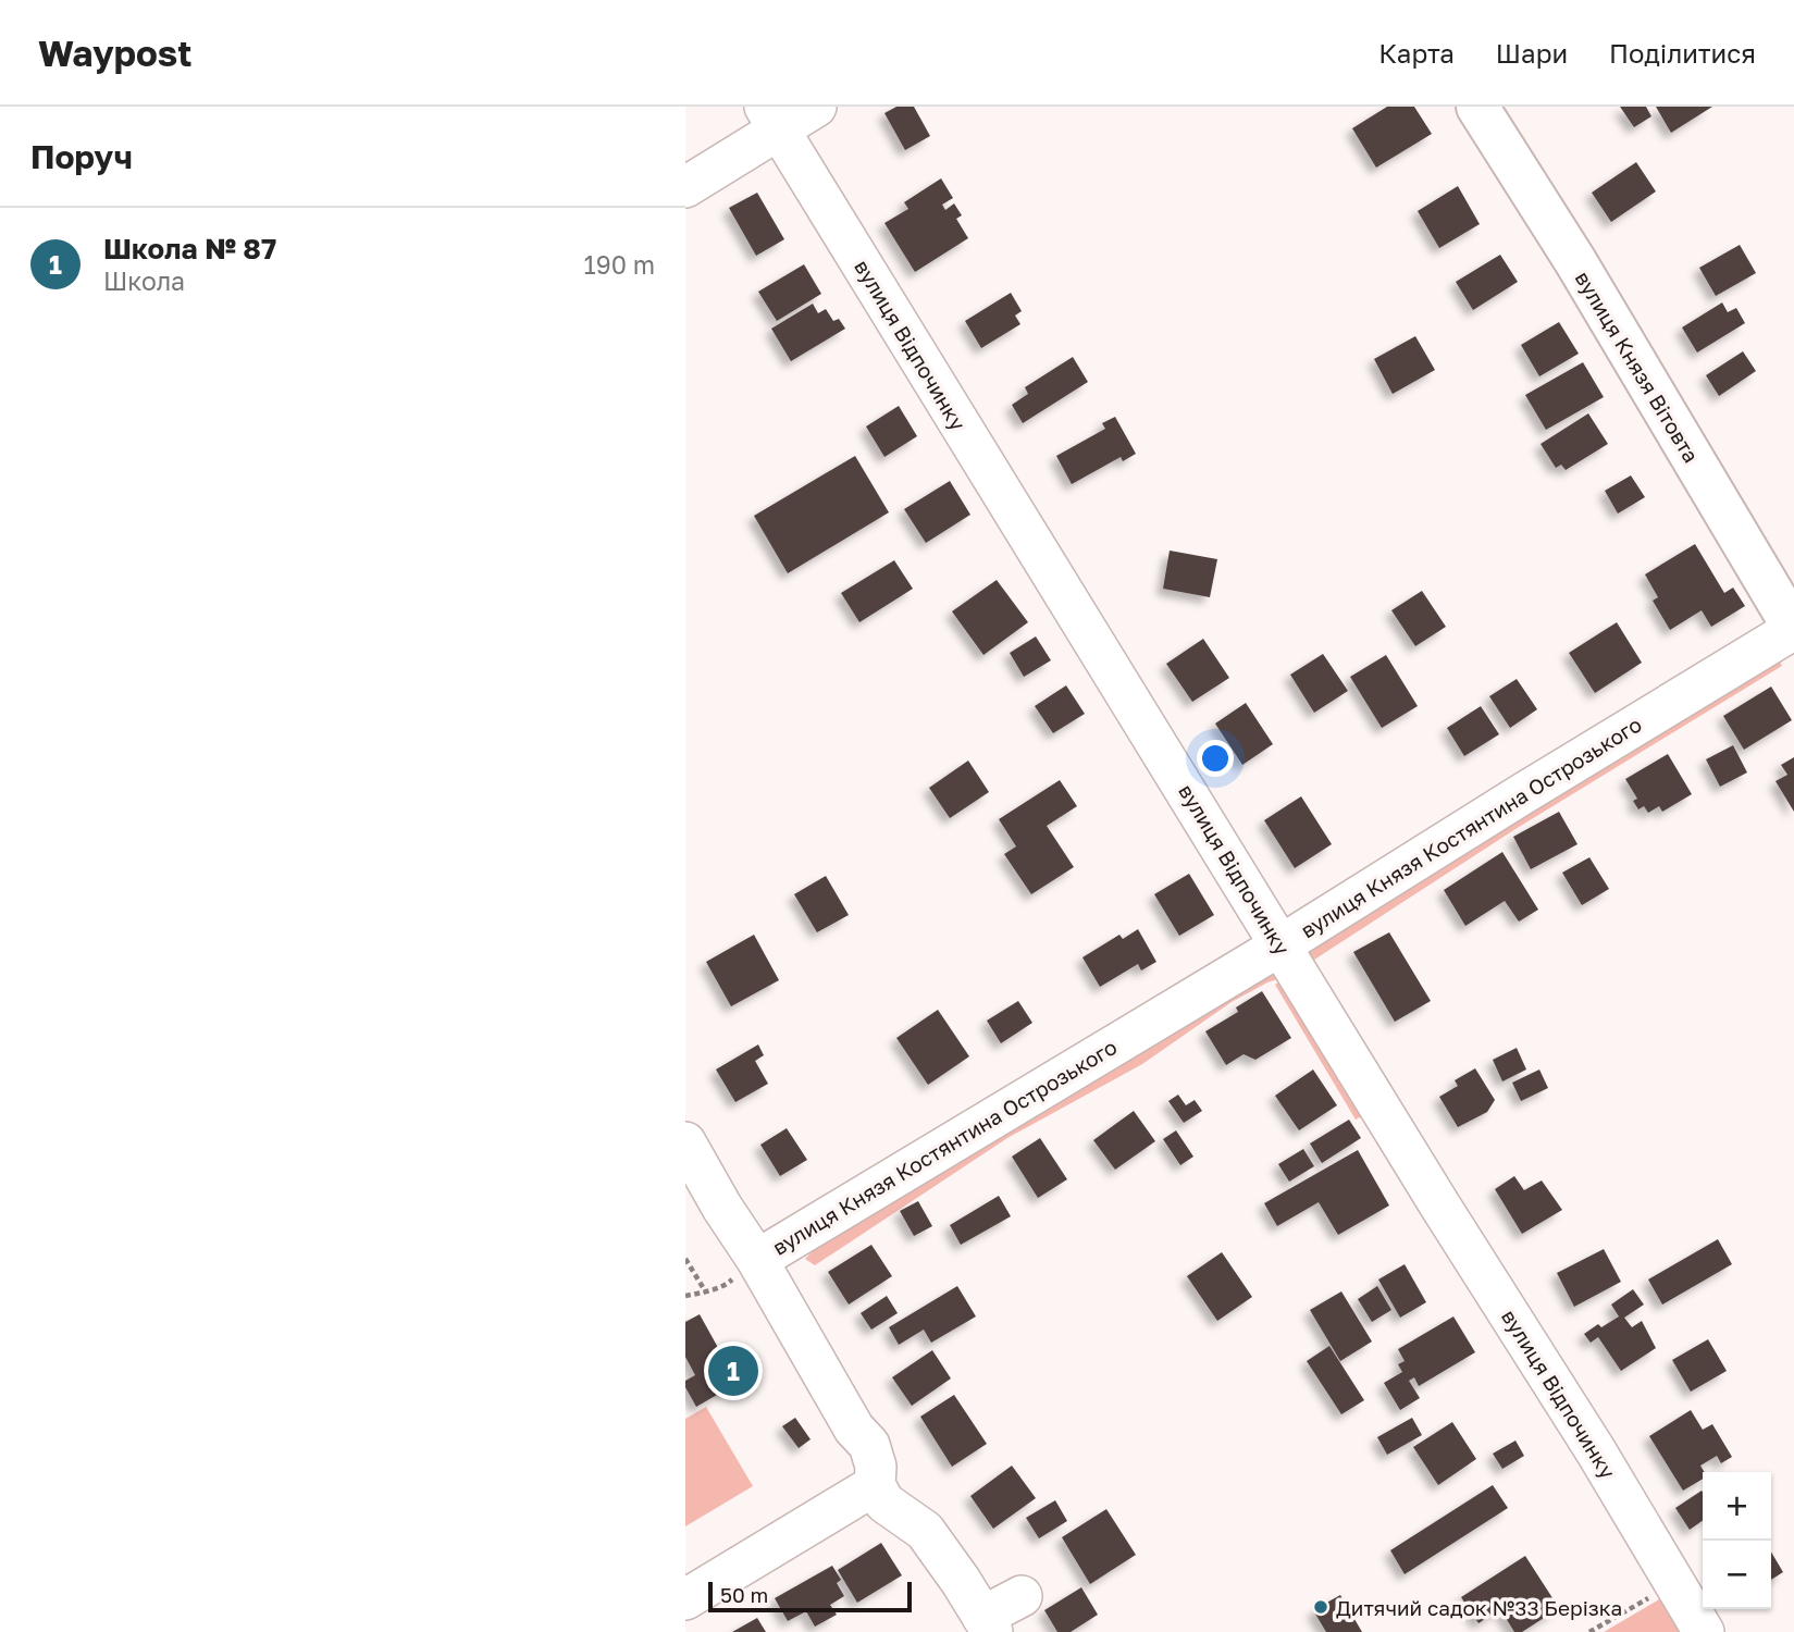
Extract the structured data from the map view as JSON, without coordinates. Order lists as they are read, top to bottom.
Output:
{
  "streets": {
    "main road": ["вулиця Князя Вітовта"],
    "street": ["вулиця Відпочинку", "вулиця Князя Костянтина Острозького"]
  },
  "crossings": [
    ["вулиця Відпочинку", "вулиця Князя Костянтина Острозького"],
    ["вулиця Князя Вітовта", "вулиця Князя Костянтина Острозького"]
  ],
  "places": ["Дитячий садок №33 Берізка"],
  "scale_bar": "50 m",
  "page": {
    "header": "Waypost",
    "nav": ["Карта", "Шари", "Поділитися"],
    "heading": "Поруч",
    "list": [
      {
        "mark": "1",
        "name": "Школа № 87",
        "note": "Школа",
        "value": "190 m"
      }
    ],
    "pins": "1",
    "map_buttons": ["+", "−"],
    "scale": "50 m"
  }
}
